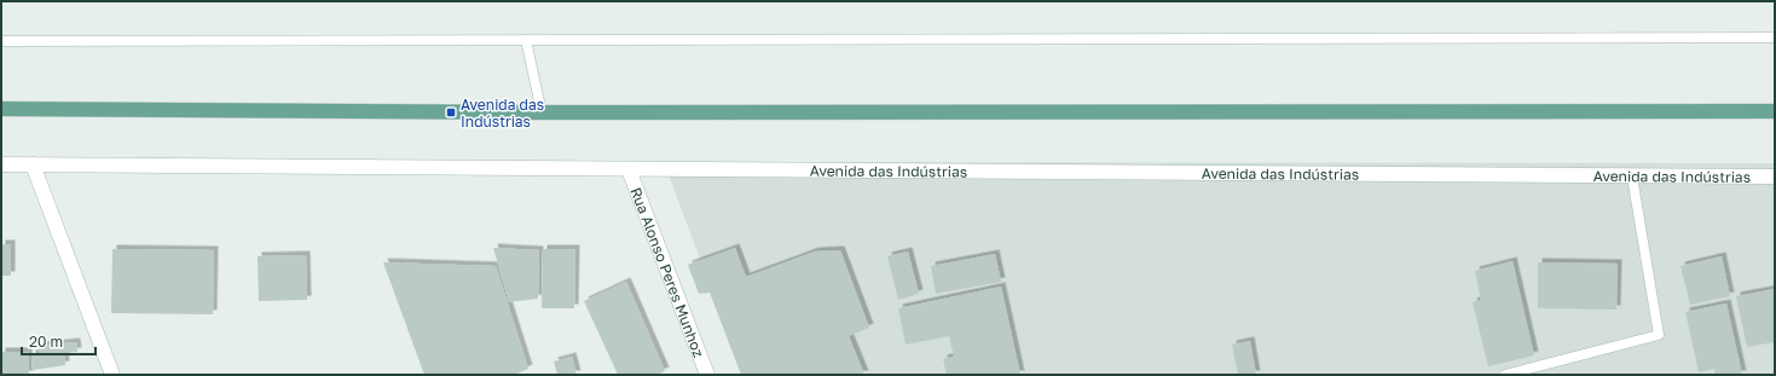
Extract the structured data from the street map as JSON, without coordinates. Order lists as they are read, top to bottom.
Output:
{
  "streets": {
    "street": ["Avenida das Indústrias", "Rua Alonso Peres Munhoz"]
  },
  "crossings": [
    ["Avenida das Indústrias", "Rua Alonso Peres Munhoz"]
  ],
  "places": {
    "transit": ["Avenida das Indústrias"]
  },
  "scale_bar": "20 m"
}
